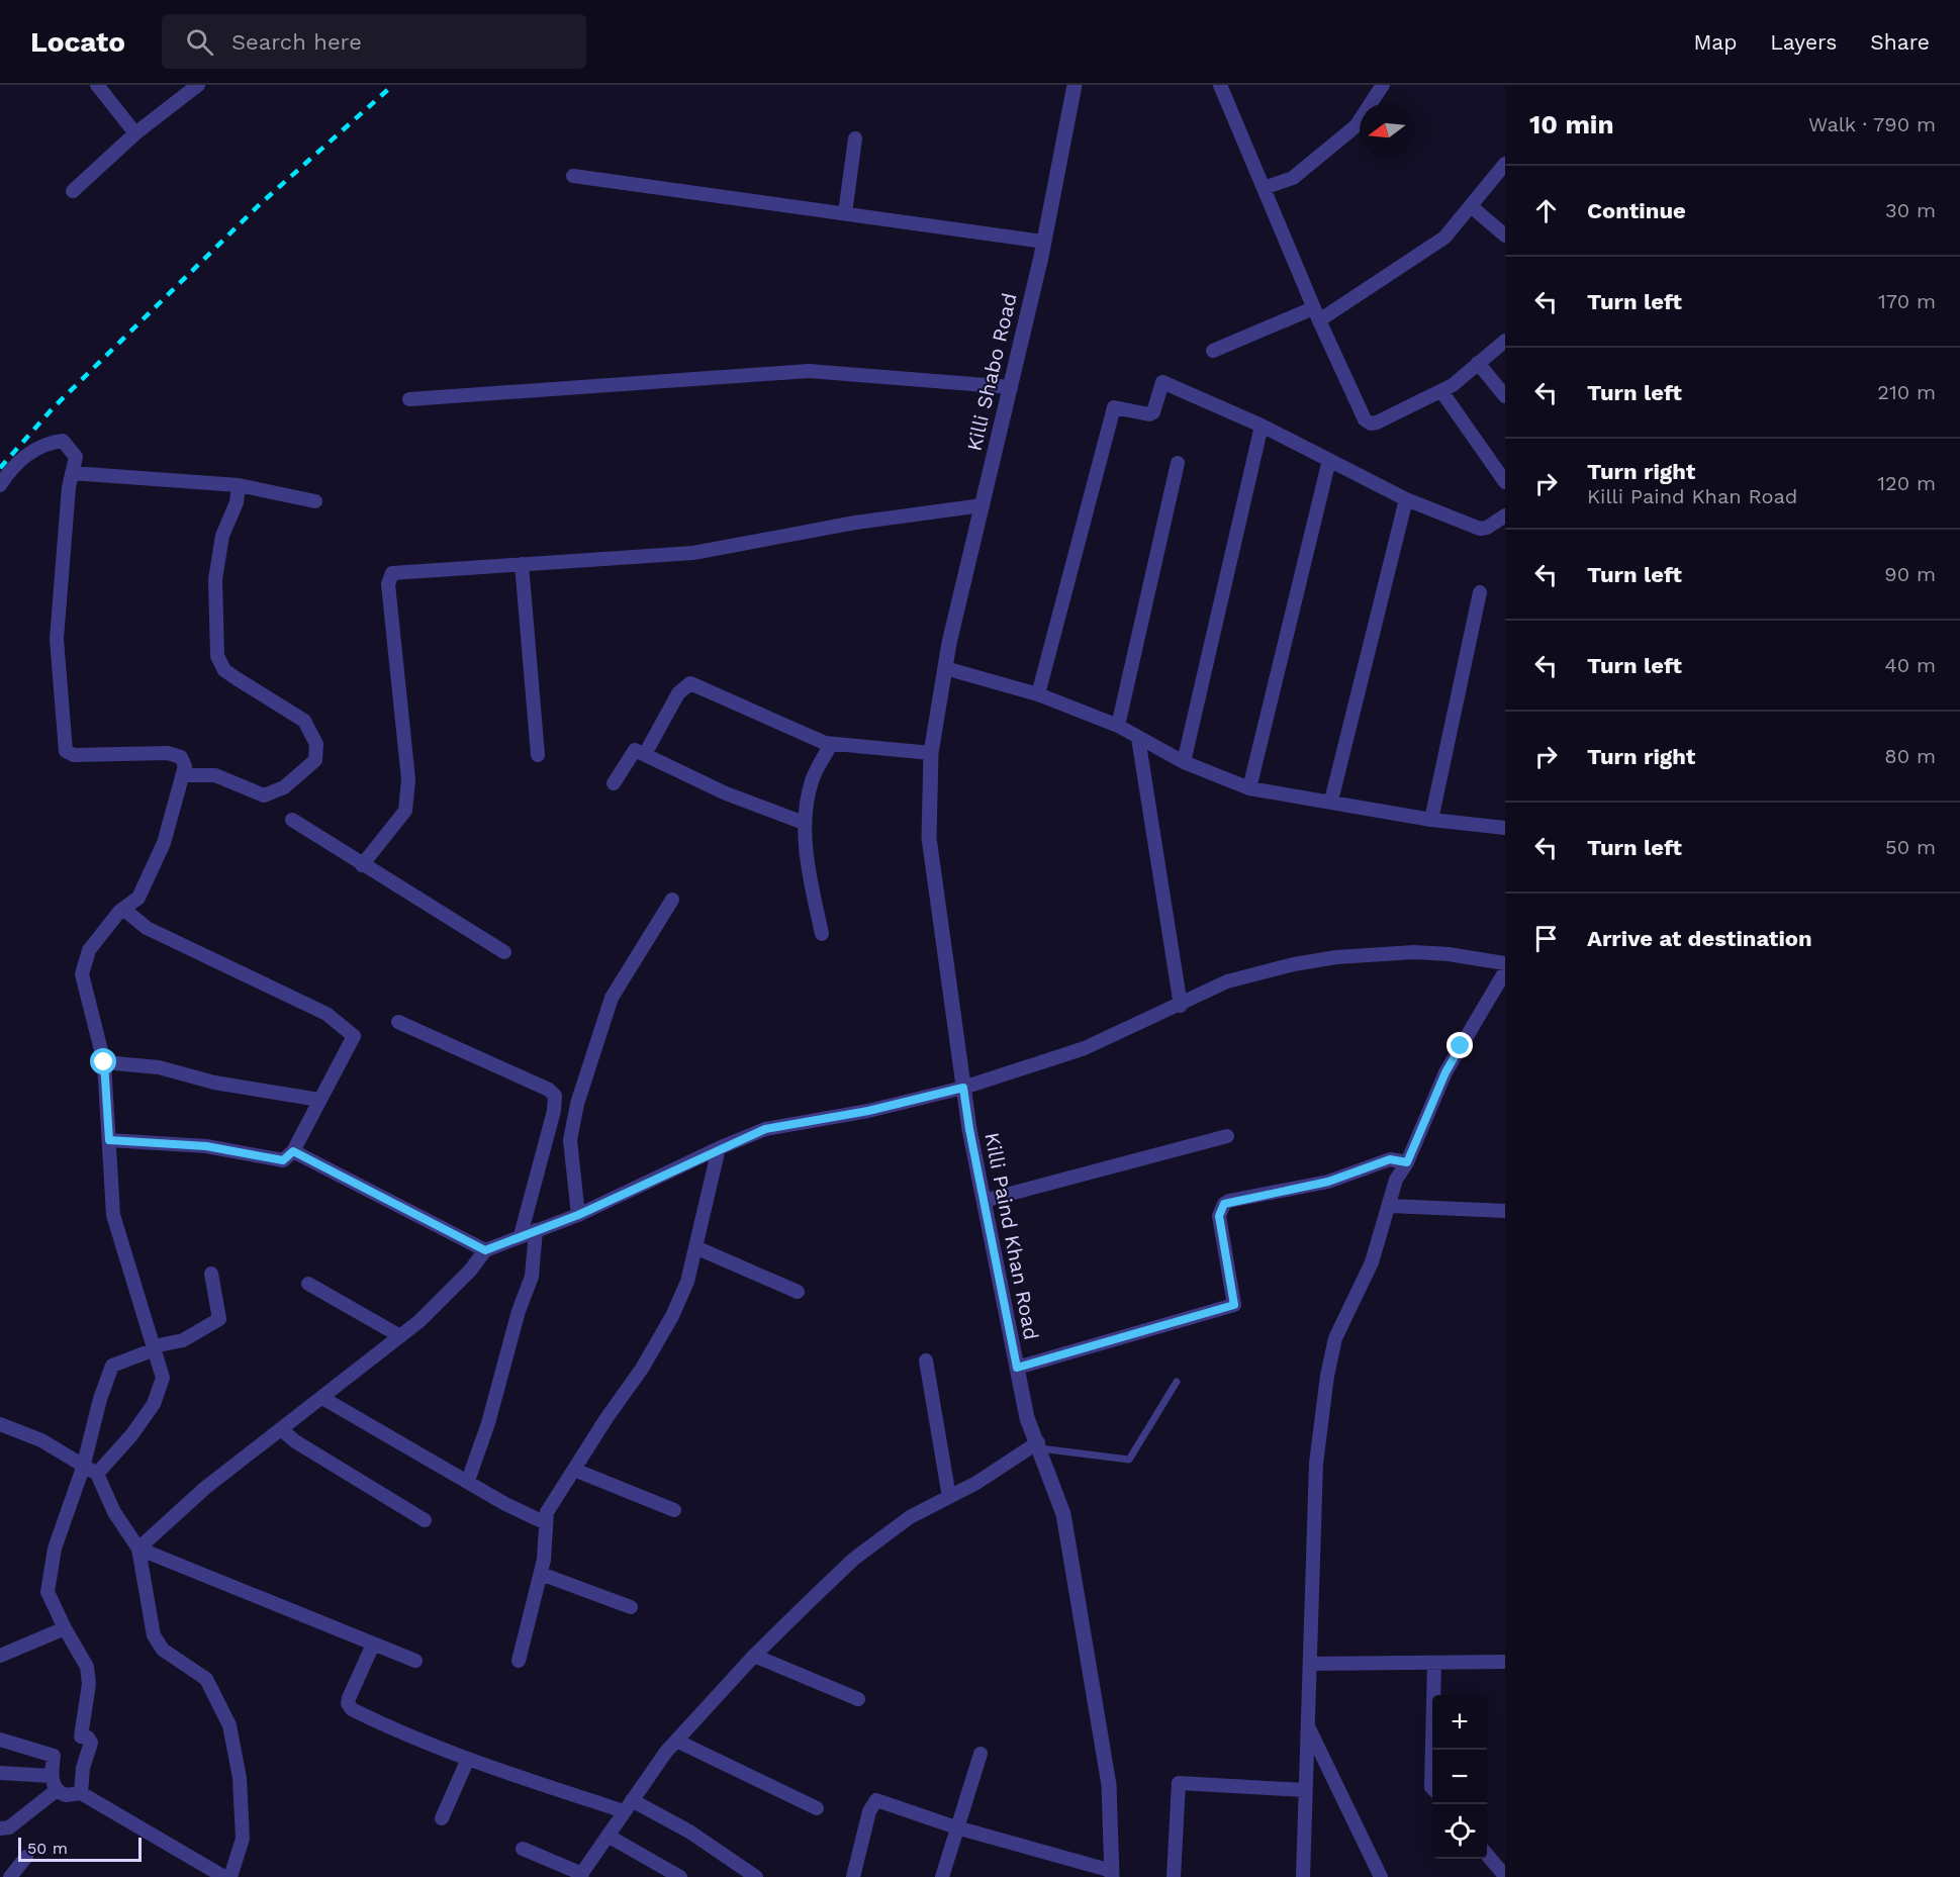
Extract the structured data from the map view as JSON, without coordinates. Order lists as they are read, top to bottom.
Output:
{
  "streets": {
    "street": ["Killi Shabo Road", "Killi Paind Khan Road"]
  },
  "crossings": [
    ["Killi Shabo Road", "Killi Paind Khan Road"]
  ],
  "scale_bar": "50 m",
  "north": "left",
  "page": {
    "header": "Locato",
    "search": "Search here",
    "nav": ["Map", "Layers", "Share"],
    "heading": ["10 min", "Walk · 790 m"],
    "list": [
      ["Continue", "30 m"],
      ["Turn left", "170 m"],
      ["Turn left", "210 m"],
      ["Turn right", "Killi Paind Khan Road", "120 m"],
      ["Turn left", "90 m"],
      ["Turn left", "40 m"],
      ["Turn right", "80 m"],
      ["Turn left", "50 m"],
      "Arrive at destination"
    ],
    "map_buttons": ["+", "−"],
    "scale": "50 m"
  }
}
